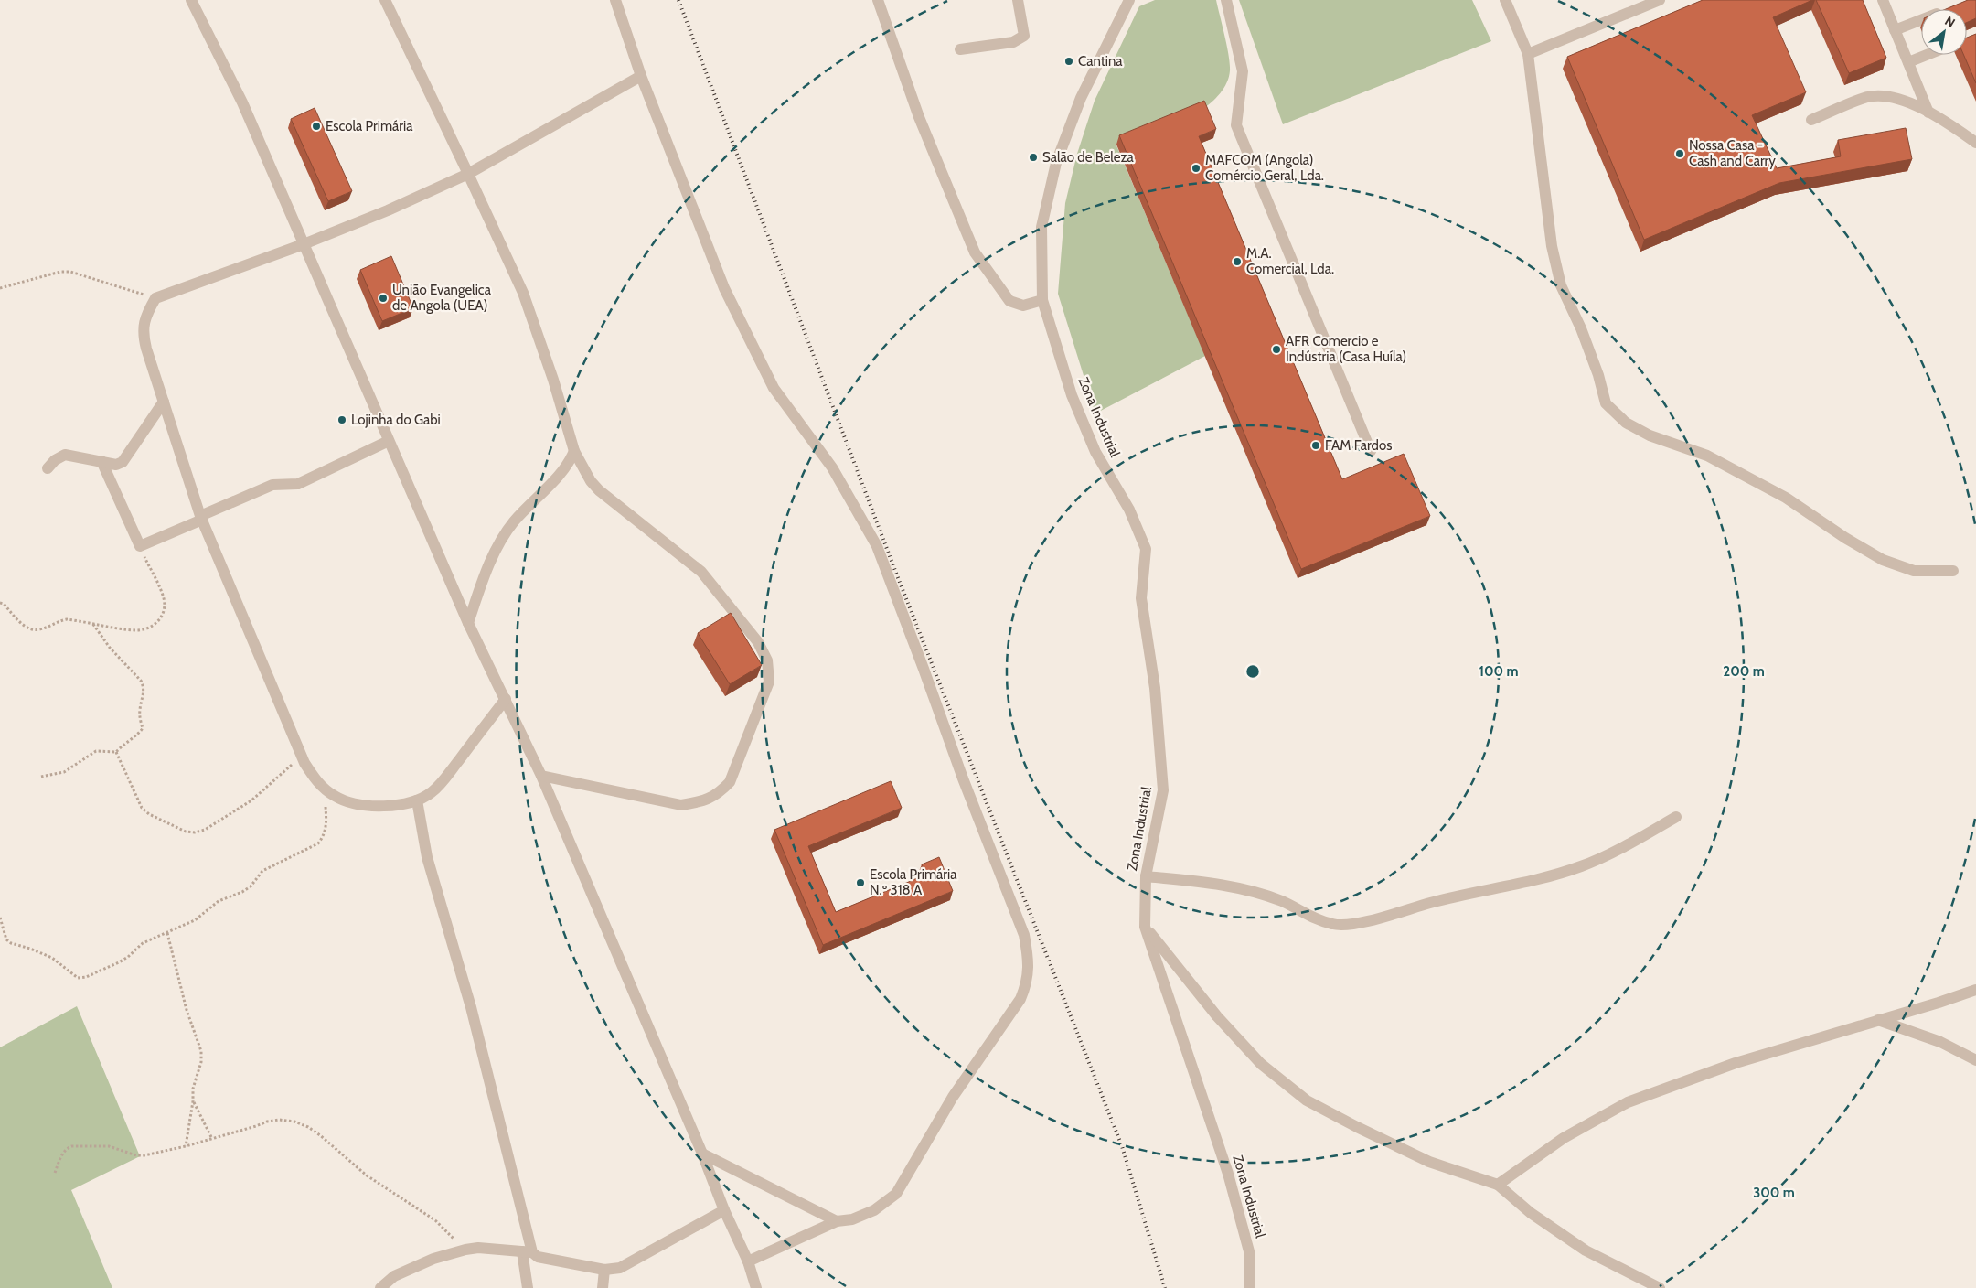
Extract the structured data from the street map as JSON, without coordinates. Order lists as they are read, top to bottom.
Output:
{
  "streets": {
    "street": ["Zona Industrial"]
  },
  "places": [
    "Cantina",
    "Escola Primária",
    "Nossa Casa - Cash and Carry",
    "Salão de Beleza",
    "MAFCOM (Angola) Comércio Geral, Lda.",
    "M.A. Comercial, Lda.",
    "União Evangelica de Angola (UEA)",
    "AFR Comercio e Indústria (Casa Huíla)",
    "Lojinha do Gabi",
    "FAM Fardos",
    "Escola Primária N.º 318 A"
  ],
  "north": "top right",
  "rings": ["100 m", "200 m", "300 m"]
}
